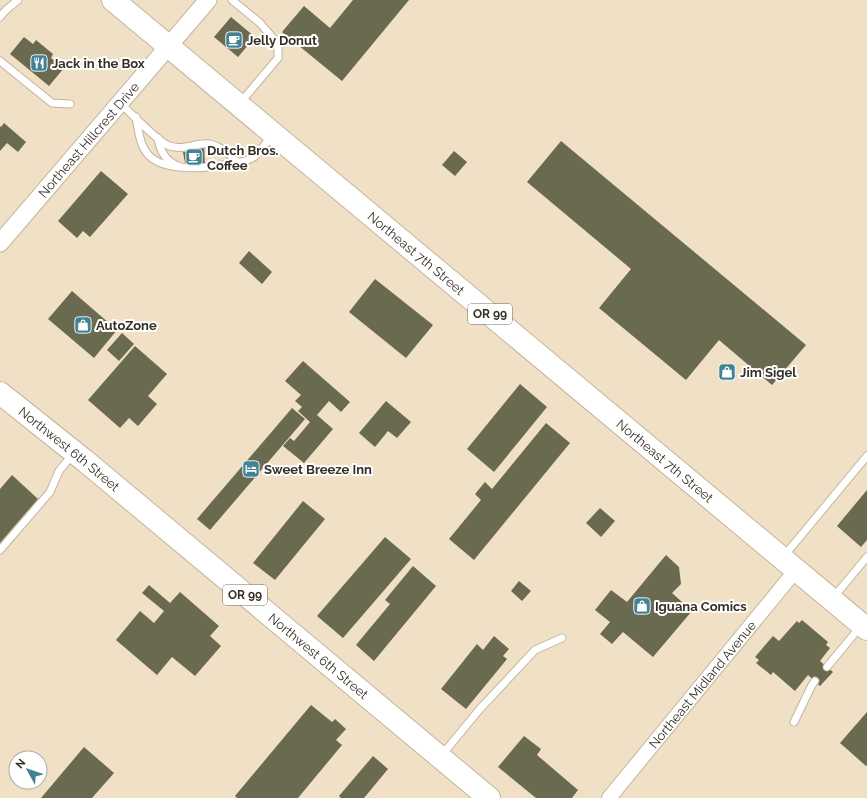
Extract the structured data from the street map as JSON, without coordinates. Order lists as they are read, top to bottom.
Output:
{
  "streets": {
    "highway": ["Northeast 7th Street", "OR 99", "Northwest 6th Street"],
    "street": ["Northeast Hillcrest Drive", "Northeast Midland Avenue"]
  },
  "crossings": [
    ["Northeast Hillcrest Drive", "Northeast 7th Street"],
    ["Northeast 7th Street", "Northeast Midland Avenue"]
  ],
  "places": {
    "cafe": ["Jelly Donut", "Dutch Bros. Coffee"],
    "restaurant": ["Jack in the Box"],
    "shop": ["AutoZone", "Jim Sigel", "Iguana Comics"],
    "hotel": ["Sweet Breeze Inn"]
  },
  "north": "top left"
}
